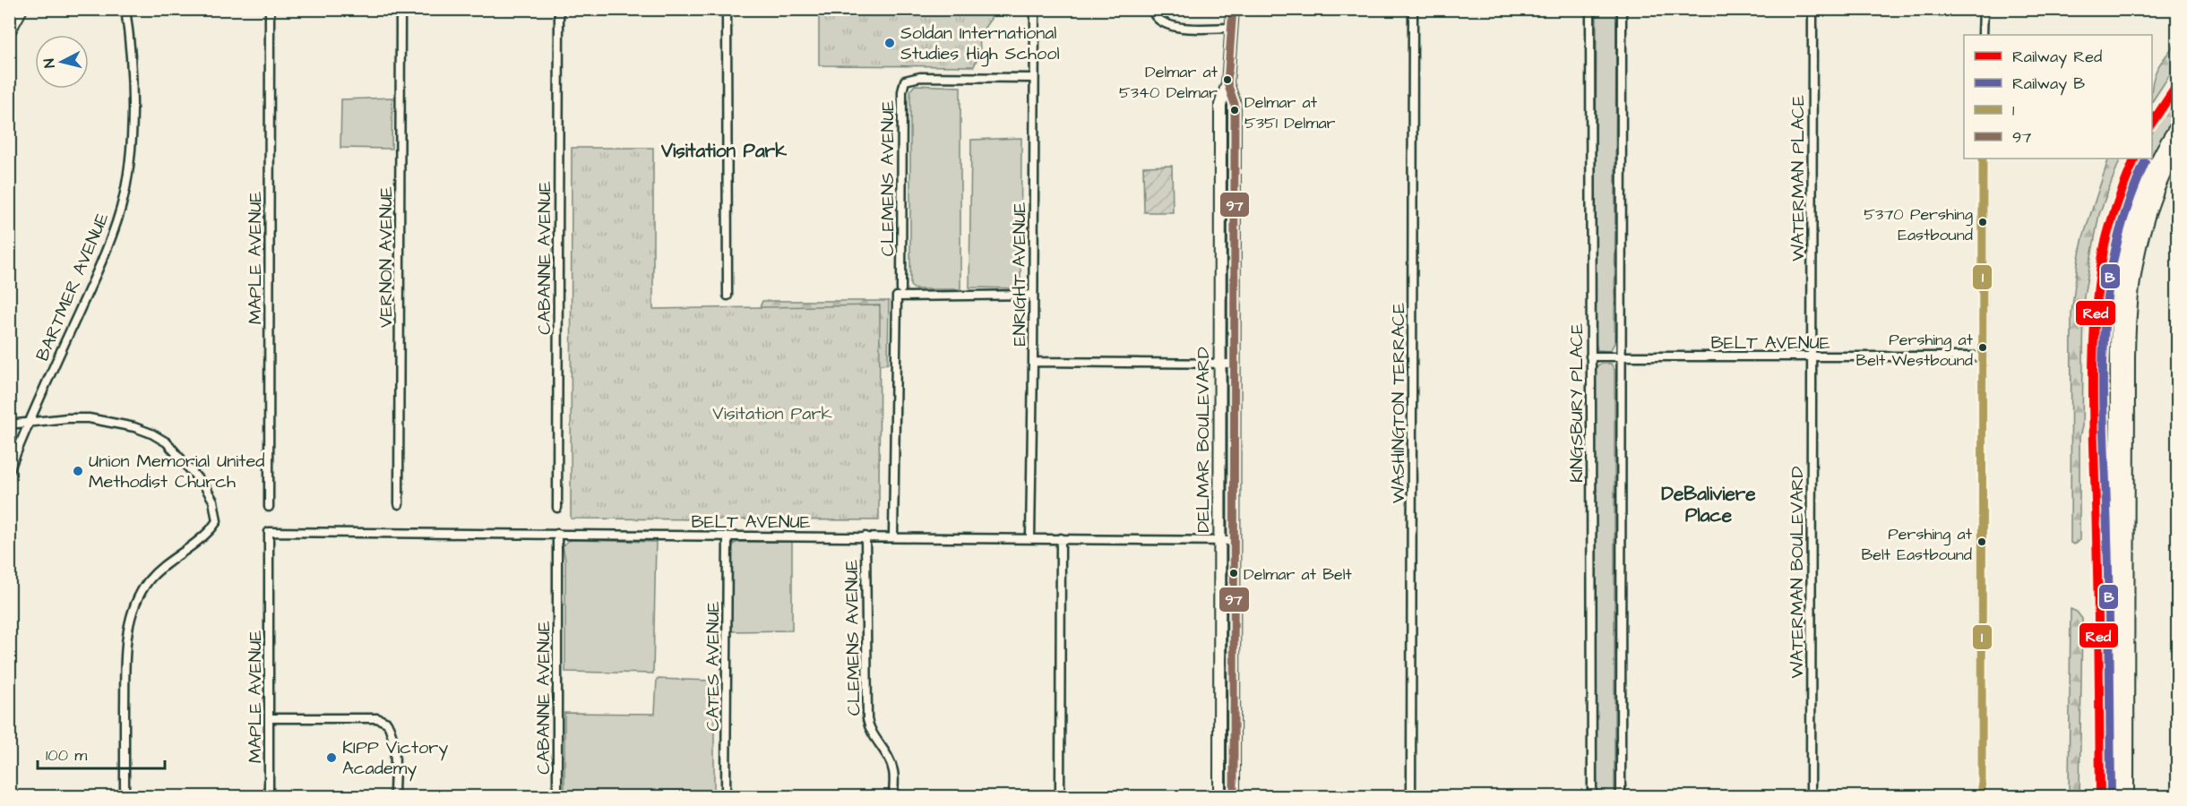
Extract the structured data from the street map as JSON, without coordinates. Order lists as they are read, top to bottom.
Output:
{
  "streets": {
    "main road": ["DELMAR BOULEVARD"],
    "street": [
      "CLEMENS AVENUE",
      "WATERMAN PLACE",
      "VERNON AVENUE",
      "MAPLE AVENUE",
      "CABANNE AVENUE",
      "ENRIGHT AVENUE",
      "BARTMER AVENUE",
      "BELT AVENUE",
      "WASHINGTON TERRACE",
      "KINGSBURY PLACE",
      "WATERMAN BOULEVARD",
      "CATES AVENUE"
    ]
  },
  "crossings": [
    ["CLEMENS AVENUE", "ENRIGHT AVENUE"],
    ["CLEMENS AVENUE", "BELT AVENUE"],
    ["WATERMAN PLACE", "WATERMAN BOULEVARD"],
    ["MAPLE AVENUE", "BELT AVENUE"],
    ["CABANNE AVENUE", "BELT AVENUE"],
    ["ENRIGHT AVENUE", "BELT AVENUE"],
    ["BELT AVENUE", "KINGSBURY PLACE"],
    ["BELT AVENUE", "DELMAR BOULEVARD"],
    ["BELT AVENUE", "WATERMAN BOULEVARD"],
    ["BELT AVENUE", "CATES AVENUE"]
  ],
  "districts": ["Visitation Park", "DeBaliviere Place"],
  "parks": ["Visitation Park"],
  "places": [
    "Soldan International Studies High School",
    "Delmar at 5340 Delmar",
    "Delmar at 5351 Delmar",
    "5370 Pershing Eastbound",
    "Pershing at Belt Westbound",
    "Union Memorial United Methodist Church",
    "Pershing at Belt Eastbound",
    "Delmar at Belt",
    "KIPP Victory Academy"
  ],
  "lines": [
    "transit line 97",
    "rail line Red",
    "transit line 1",
    "rail line B"
  ],
  "legend": [
    "Railway Red",
    "Railway B",
    "1",
    "97"
  ],
  "scale_bar": "100 m",
  "north": "left"
}
